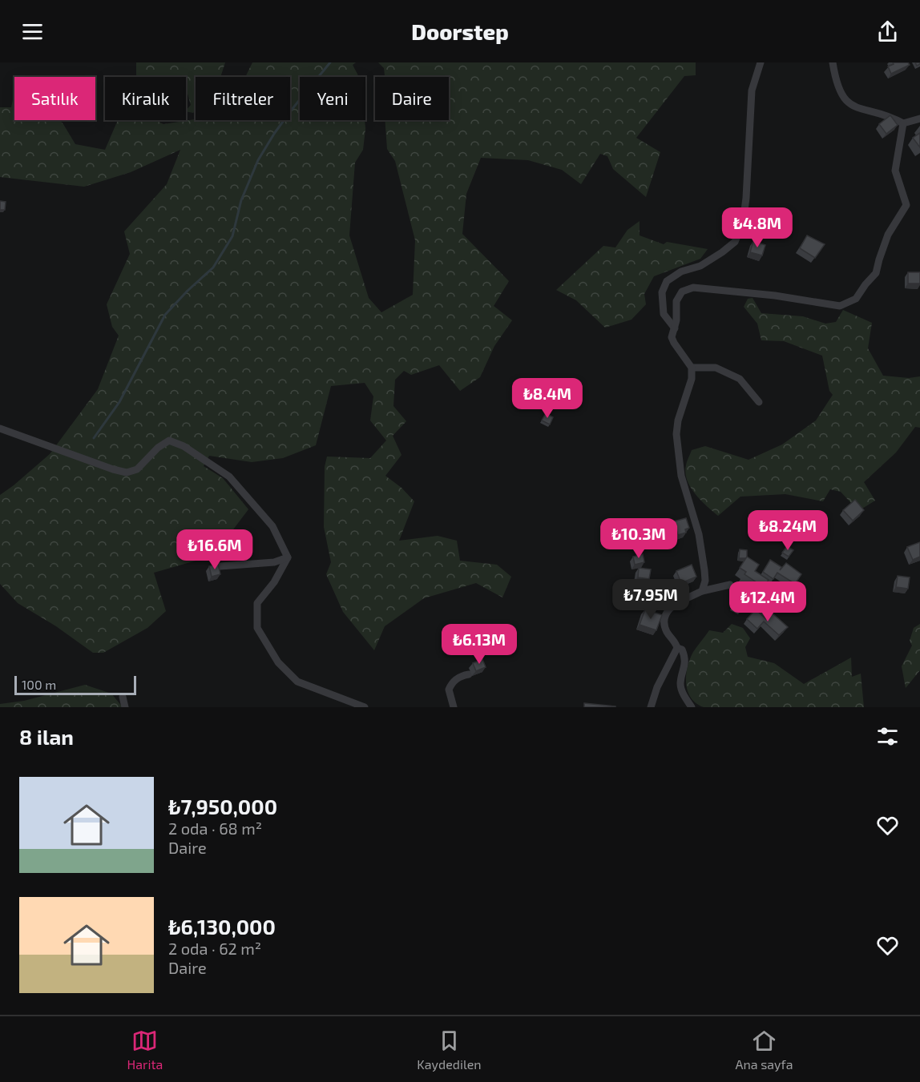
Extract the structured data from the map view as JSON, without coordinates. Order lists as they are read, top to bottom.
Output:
{
  "scale_bar": "100 m",
  "page": {
    "header": "Doorstep",
    "chip": [
      "Satılık",
      "Kiralık",
      "Filtreler",
      "Yeni",
      "Daire"
    ],
    "price": [
      "₺4.8M",
      "₺8.4M",
      "₺8.24M",
      "₺10.3M",
      "₺16.6M",
      "₺7.95M",
      "₺12.4M",
      "₺6.13M"
    ],
    "scale": "100 m",
    "heading": "8 ilan",
    "list": [
      {
        "name": "₺7,950,000",
        "note": "2 oda · 68 m² · Daire"
      },
      {
        "name": "₺6,130,000",
        "note": "2 oda · 62 m² · Daire"
      }
    ],
    "tabs": ["Harita", "Kaydedilen", "Ana sayfa"]
  }
}
